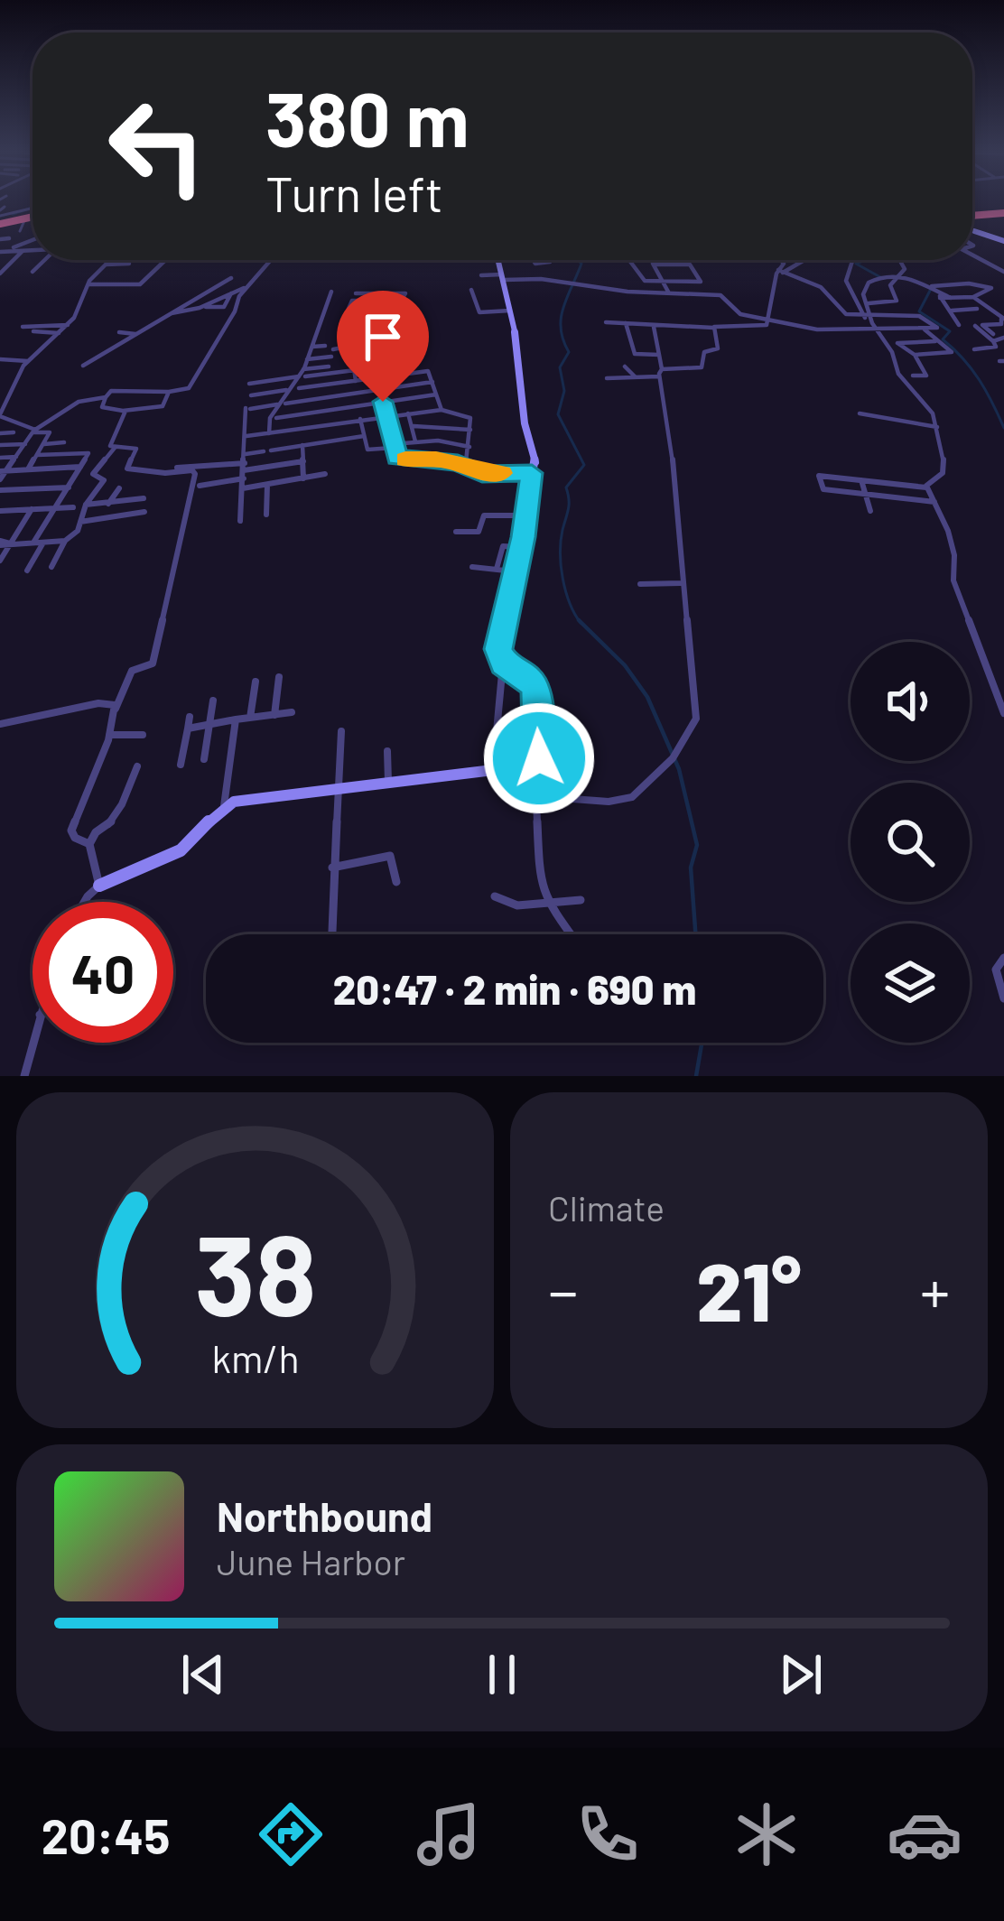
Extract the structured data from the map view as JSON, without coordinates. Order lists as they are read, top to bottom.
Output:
{
  "page": {
    "turn": ["380 m", "Turn left"],
    "limit": "40",
    "trip": "20:47 · 2 min · 690 m",
    "tile": "Climate",
    "heat": ["−", "21°", "+"],
    "song": ["Northbound", "June Harbor"],
    "tabs": "20:45",
    "gauge": ["38", "km/h"]
  }
}
